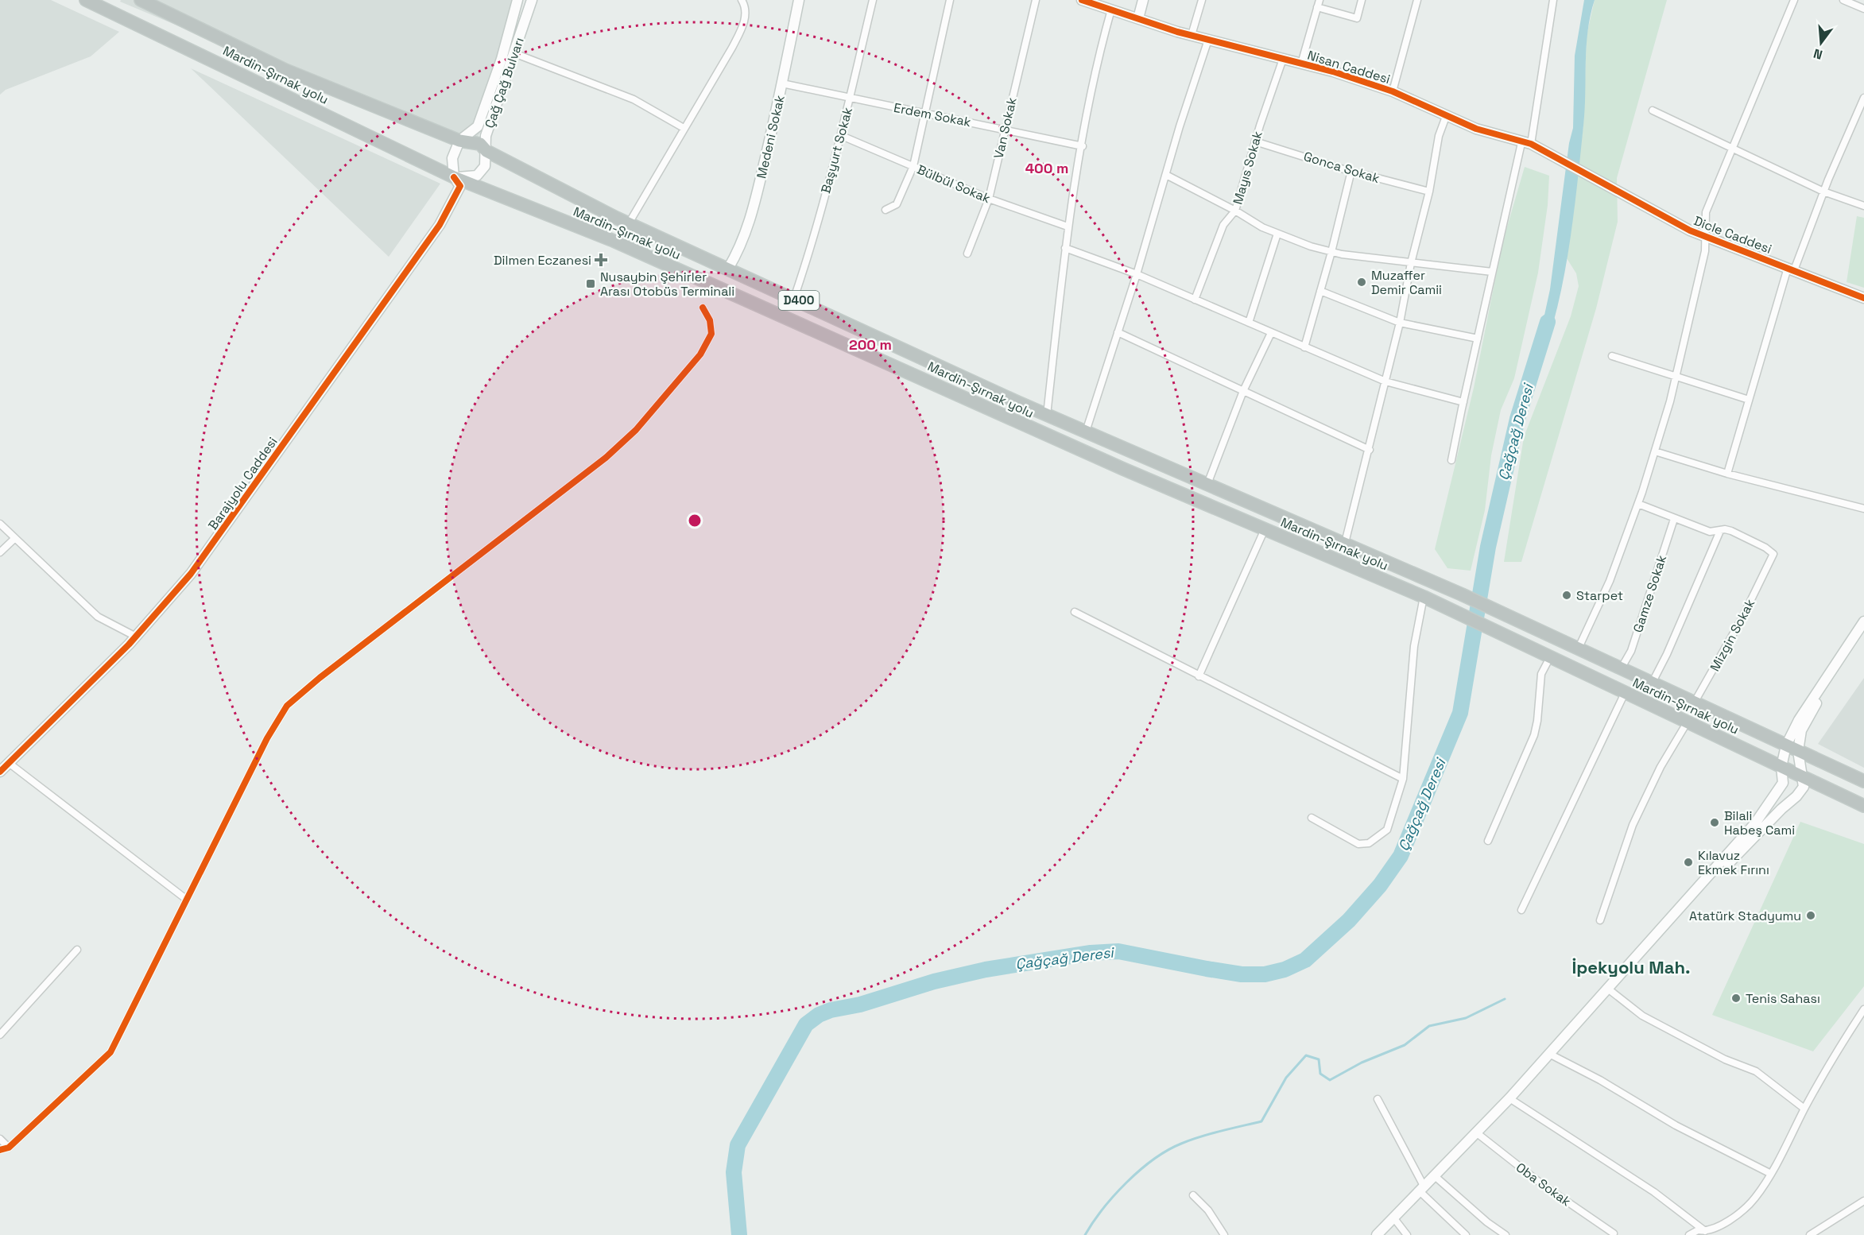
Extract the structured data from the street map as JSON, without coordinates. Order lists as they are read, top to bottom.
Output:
{
  "streets": {
    "highway": ["Mardin-Şırnak yolu", "D400"],
    "street": [
      "Nisan Caddesi",
      "Çağ Çağ Bulvarı",
      "Erdem Sokak",
      "Van Sokak",
      "Medeni Sokak",
      "Başyurt Sokak",
      "Gonca Sokak",
      "Mayıs Sokak",
      "Bülbül Sokak",
      "Dicle Caddesi",
      "Barajyolu Caddesi",
      "Gamze Sokak",
      "Mizgin Sokak",
      "Oba Sokak"
    ]
  },
  "crossings": [
    ["Nisan Caddesi", "Mayıs Sokak"],
    ["Nisan Caddesi", "Dicle Caddesi"],
    ["Mardin-Şırnak yolu", "Çağ Çağ Bulvarı"],
    ["Mardin-Şırnak yolu", "Medeni Sokak"],
    ["Mardin-Şırnak yolu", "Başyurt Sokak"],
    ["Mardin-Şırnak yolu", "Barajyolu Caddesi"],
    ["Mardin-Şırnak yolu", "Gamze Sokak"],
    ["Mardin-Şırnak yolu", "Mizgin Sokak"],
    ["Çağ Çağ Bulvarı", "Barajyolu Caddesi"],
    ["Erdem Sokak", "Van Sokak"],
    ["Erdem Sokak", "Medeni Sokak"],
    ["Erdem Sokak", "Başyurt Sokak"],
    ["Van Sokak", "Bülbül Sokak"],
    ["Başyurt Sokak", "Bülbül Sokak"],
    ["Gonca Sokak", "Mayıs Sokak"]
  ],
  "districts": ["İpekyolu Mah."],
  "water": ["Çağçağ Deresi"],
  "places": {
    "health": ["Dilmen Eczanesi"],
    "other": [
      "Muzaffer Demir Camii",
      "Starpet",
      "Bilali Habeş Cami",
      "Kılavuz Ekmek Fırını",
      "Atatürk Stadyumu",
      "Tenis Sahası"
    ],
    "transit": ["Nusaybin Şehirler Arası Otobüs Terminali"]
  },
  "north": "bottom",
  "rings": ["400 m", "200 m"]
}
